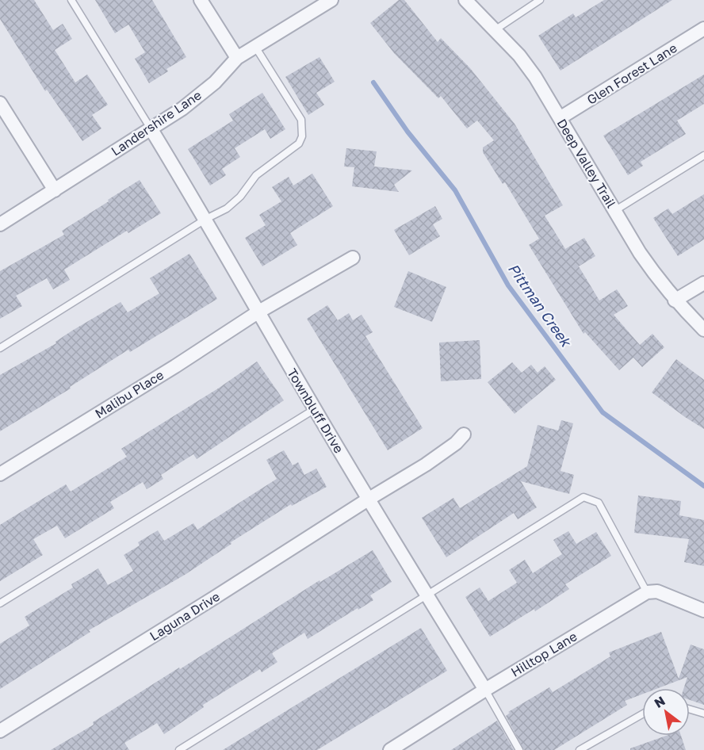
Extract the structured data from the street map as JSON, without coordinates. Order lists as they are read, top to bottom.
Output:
{
  "streets": {
    "street": [
      "Glen Forest Lane",
      "Landershire Lane",
      "Deep Valley Trail",
      "Malibu Place",
      "Townbluff Drive",
      "Laguna Drive",
      "Hilltop Lane"
    ]
  },
  "crossings": [
    ["Glen Forest Lane", "Deep Valley Trail"],
    ["Landershire Lane", "Townbluff Drive"],
    ["Malibu Place", "Townbluff Drive"],
    ["Townbluff Drive", "Laguna Drive"],
    ["Townbluff Drive", "Hilltop Lane"]
  ],
  "water": ["Pittman Creek"],
  "north": "top left"
}
